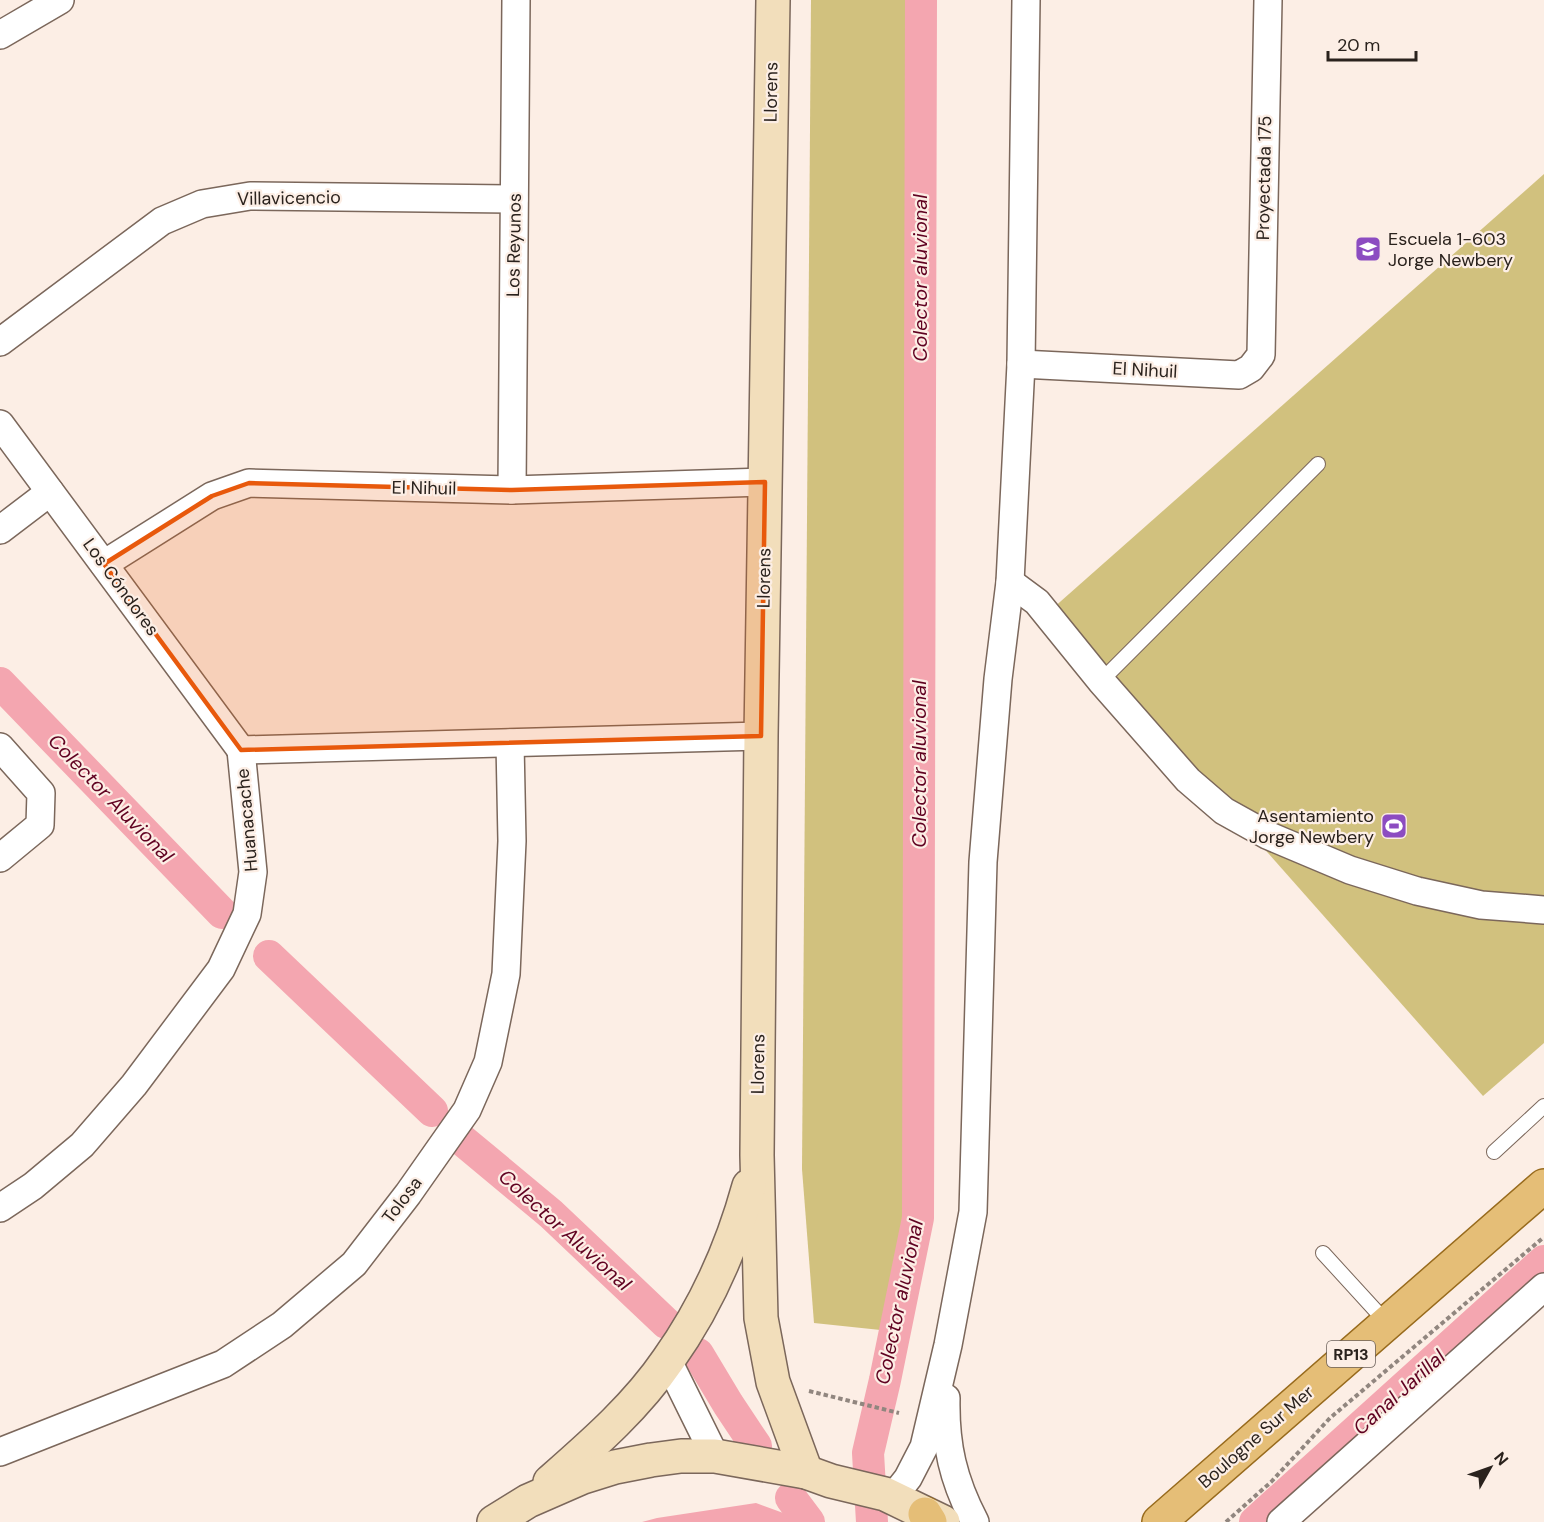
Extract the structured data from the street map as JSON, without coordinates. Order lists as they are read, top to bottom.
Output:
{
  "streets": {
    "main road": ["RP13", "Boulogne Sur Mer"],
    "street": [
      "Llorens",
      "Proyectada 175",
      "Villavicencio",
      "Los Reyunos",
      "El Nihuil",
      "Los Cóndores",
      "Huanacache",
      "Tolosa"
    ]
  },
  "crossings": [
    ["Llorens", "El Nihuil"],
    ["Llorens", "Huanacache"],
    ["Proyectada 175", "El Nihuil"],
    ["Villavicencio", "Los Reyunos"],
    ["Los Reyunos", "El Nihuil"],
    ["El Nihuil", "Los Cóndores"],
    ["Los Cóndores", "Huanacache"],
    ["Huanacache", "Tolosa"]
  ],
  "water": ["Colector aluvional", "Colector Aluvional", "Canal Jarillal"],
  "places": {
    "school or university": ["Escuela 1-603 Jorge Newbery"],
    "sports": ["Asentamiento Jorge Newbery"]
  },
  "scale_bar": "20 m",
  "north": "top right"
}
